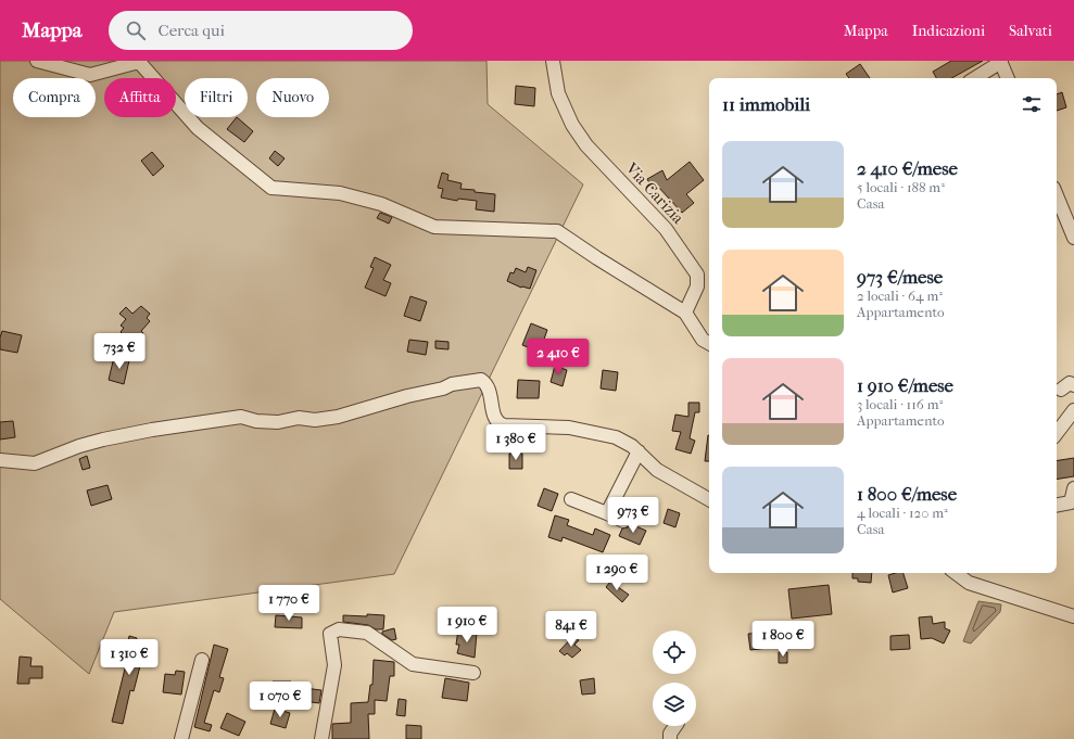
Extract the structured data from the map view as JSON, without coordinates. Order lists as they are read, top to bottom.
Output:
{
  "streets": {
    "street": ["Via Carizia"]
  },
  "page": {
    "header": "Mappa",
    "search": "Cerca qui",
    "nav": ["Mappa", "Indicazioni", "Salvati"],
    "chip": [
      "Compra",
      "Affitta",
      "Filtri",
      "Nuovo"
    ],
    "heading": "11 immobili",
    "list": [
      {
        "name": "2 410 €/mese",
        "note": "5 locali · 188 m² · Casa"
      },
      {
        "name": "973 €/mese",
        "note": "2 locali · 64 m² · Appartamento"
      },
      {
        "name": "1 910 €/mese",
        "note": "3 locali · 116 m² · Appartamento"
      },
      {
        "name": "1 800 €/mese",
        "note": "4 locali · 120 m² · Casa"
      }
    ],
    "price": [
      "732 €",
      "2 410 €",
      "1 380 €",
      "973 €",
      "1 290 €",
      "1 770 €",
      "1 910 €",
      "841 €",
      "1 800 €",
      "1 310 €",
      "1 070 €"
    ]
  }
}
